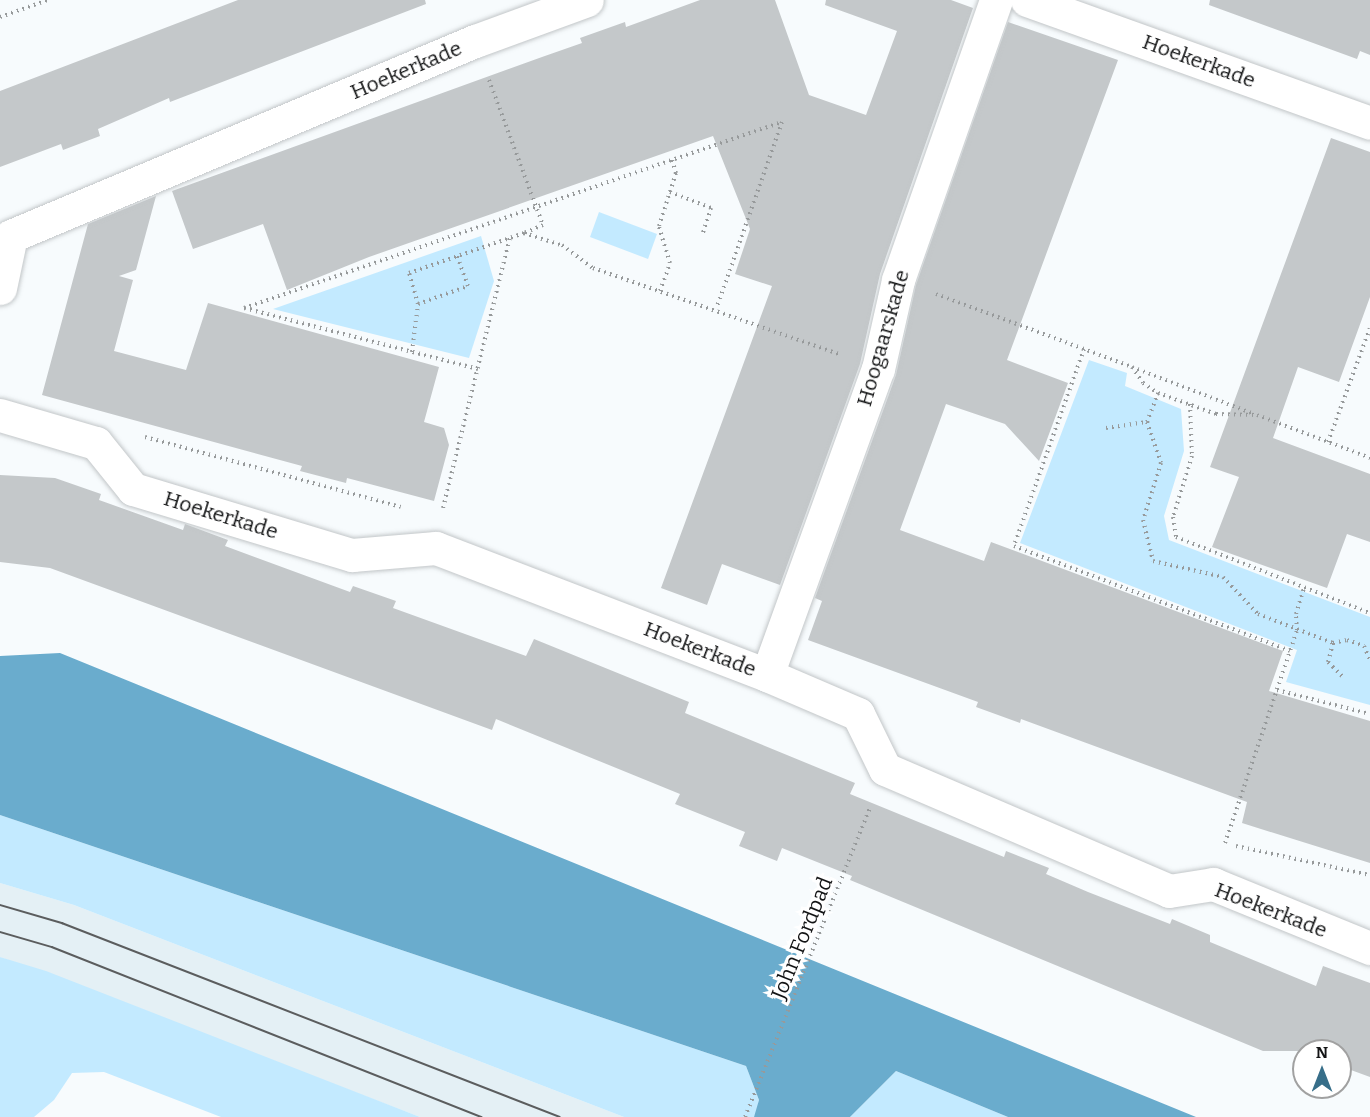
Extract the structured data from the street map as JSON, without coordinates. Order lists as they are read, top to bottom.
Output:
{
  "streets": {
    "street": ["Hoekerkade", "Hoogaarskade"],
    "path": ["John Fordpad"]
  },
  "crossings": [
    ["Hoekerkade", "Hoogaarskade"],
    ["Hoekerkade", "John Fordpad"]
  ],
  "north": "top"
}
